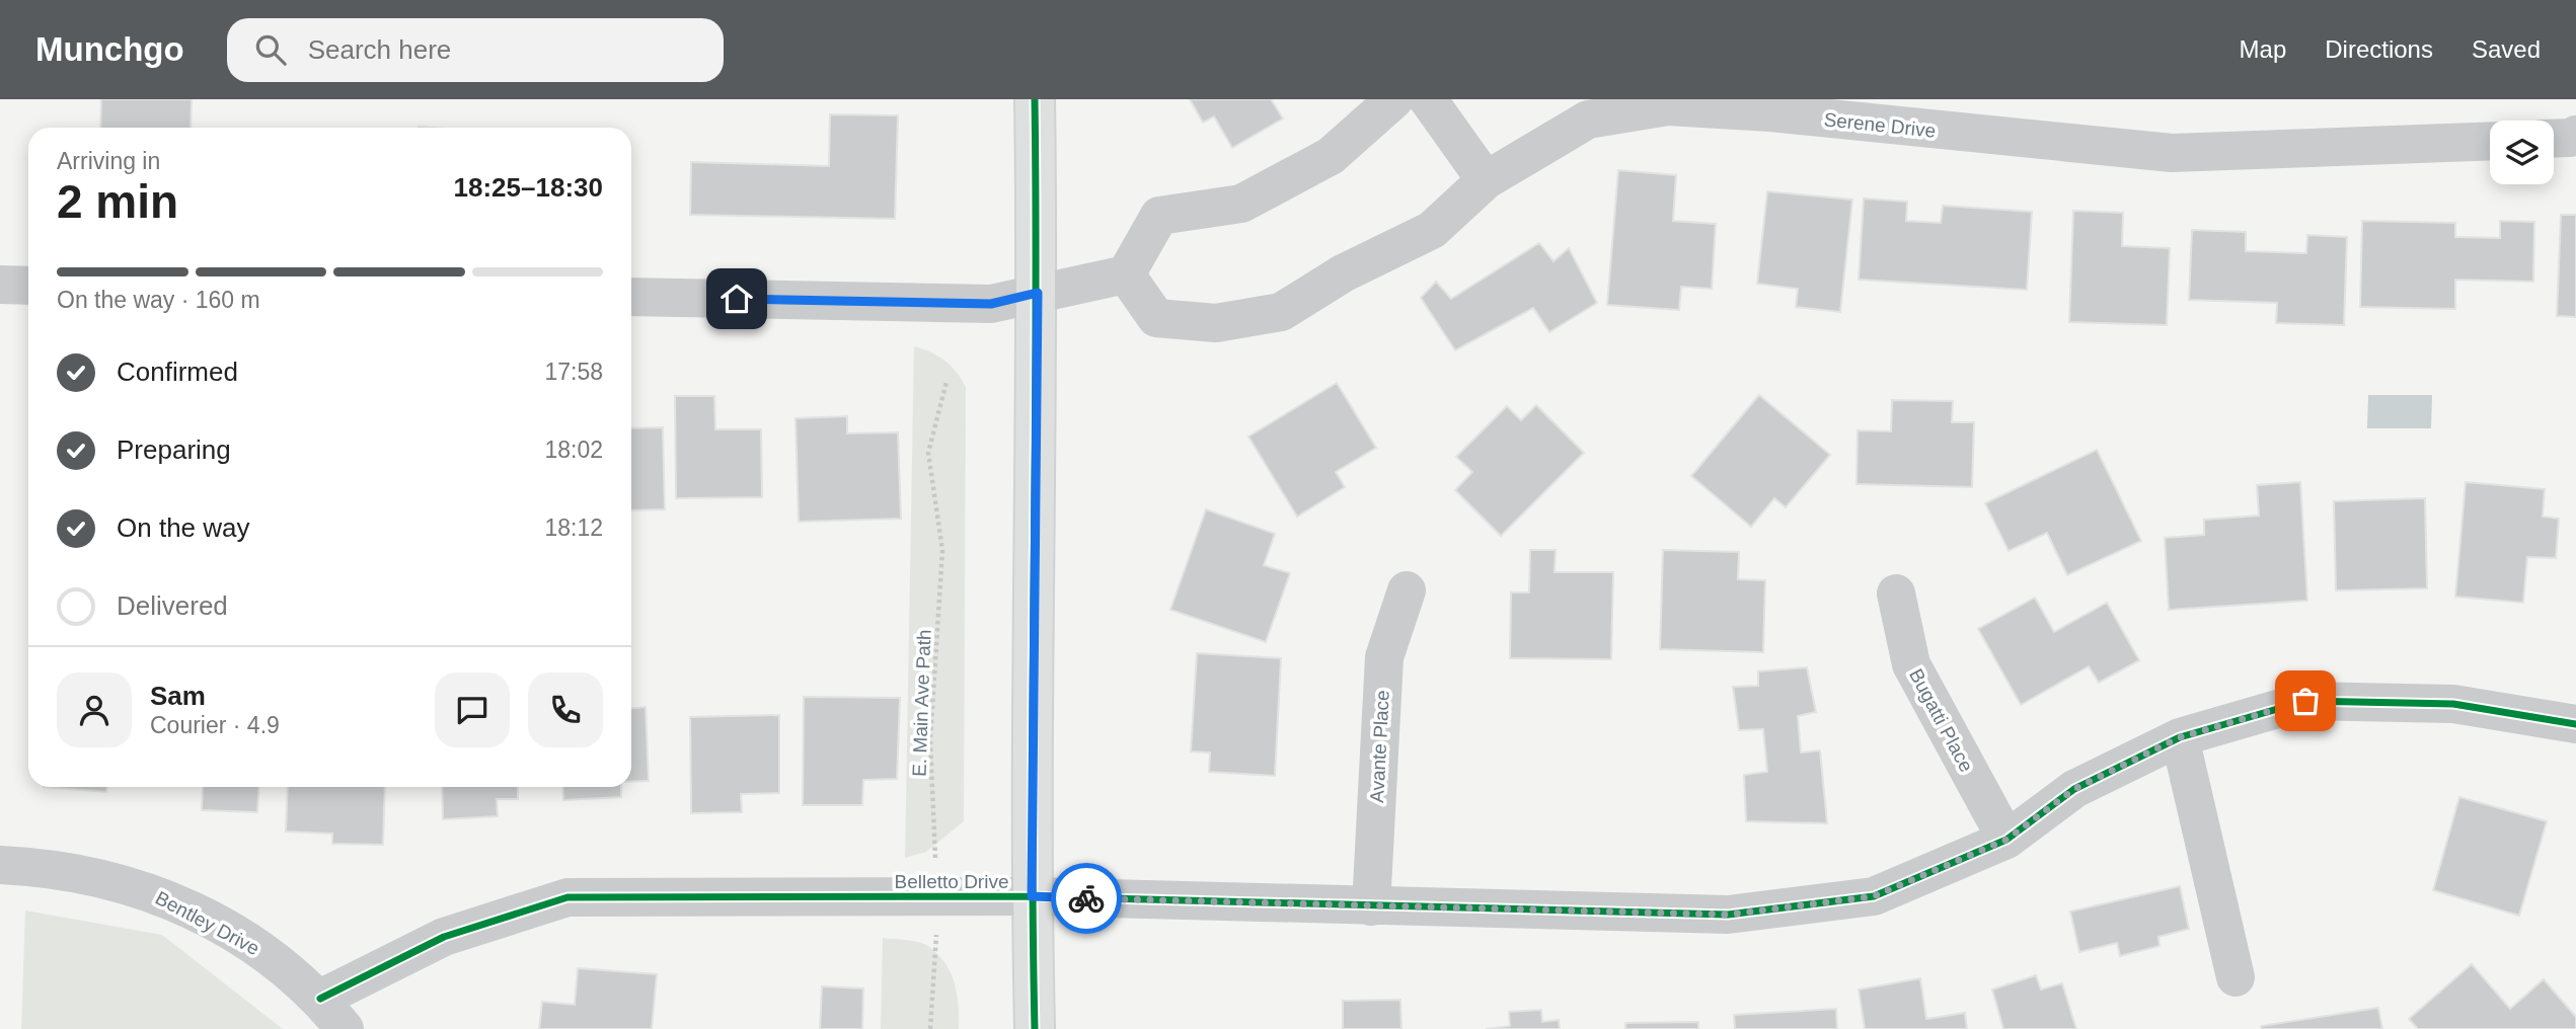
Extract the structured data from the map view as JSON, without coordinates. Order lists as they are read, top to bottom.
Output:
{
  "streets": {
    "street": [
      "Serene Drive",
      "Bugatti Place",
      "Avante Place",
      "Belletto Drive",
      "Bentley Drive"
    ],
    "path": ["E. Main Ave Path"]
  },
  "crossings": [
    ["E. Main Ave Path", "Belletto Drive"],
    ["Bugatti Place", "Belletto Drive"],
    ["Avante Place", "Belletto Drive"],
    ["Belletto Drive", "Bentley Drive"]
  ],
  "page": {
    "header": "Munchgo",
    "search": "Search here",
    "nav": ["Map", "Directions", "Saved"],
    "heading": ["2 min", "Arriving in", "18:25–18:30"],
    "panel": ["Sam", "Courier · 4.9"],
    "bar": "On the way · 160 m",
    "list": [
      ["Confirmed", "17:58"],
      ["Preparing", "18:02"],
      ["On the way", "18:12"],
      "Delivered"
    ]
  }
}
